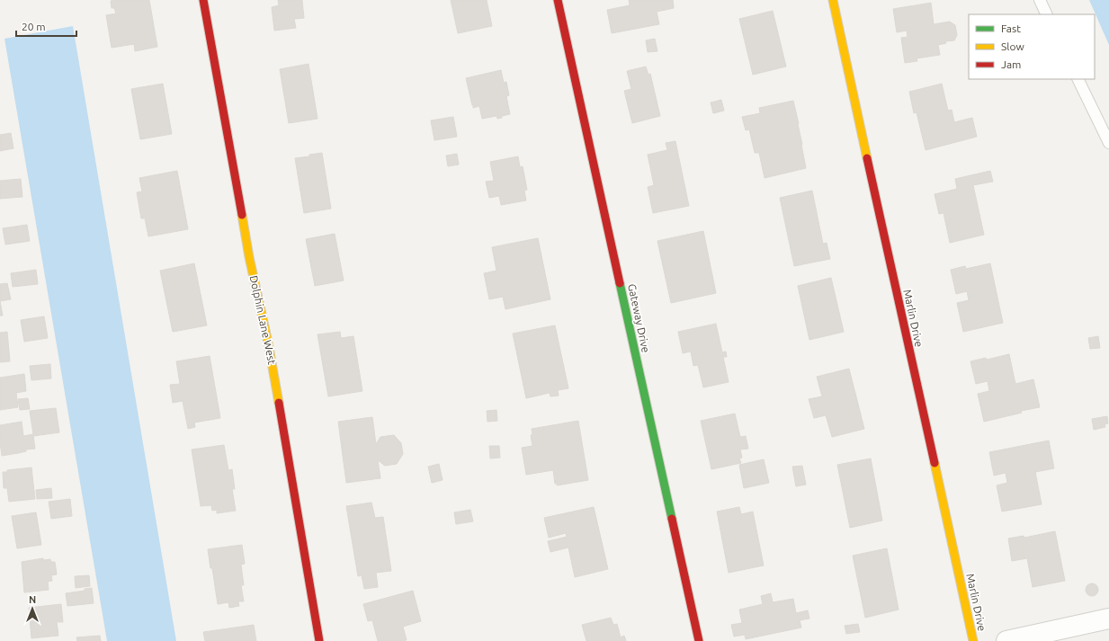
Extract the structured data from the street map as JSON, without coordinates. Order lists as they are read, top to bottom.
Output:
{
  "streets": {
    "street": ["Gateway Drive", "Marlin Drive", "Dolphin Lane West"]
  },
  "legend": ["Fast", "Slow", "Jam"],
  "scale_bar": "20 m",
  "north": "top"
}
